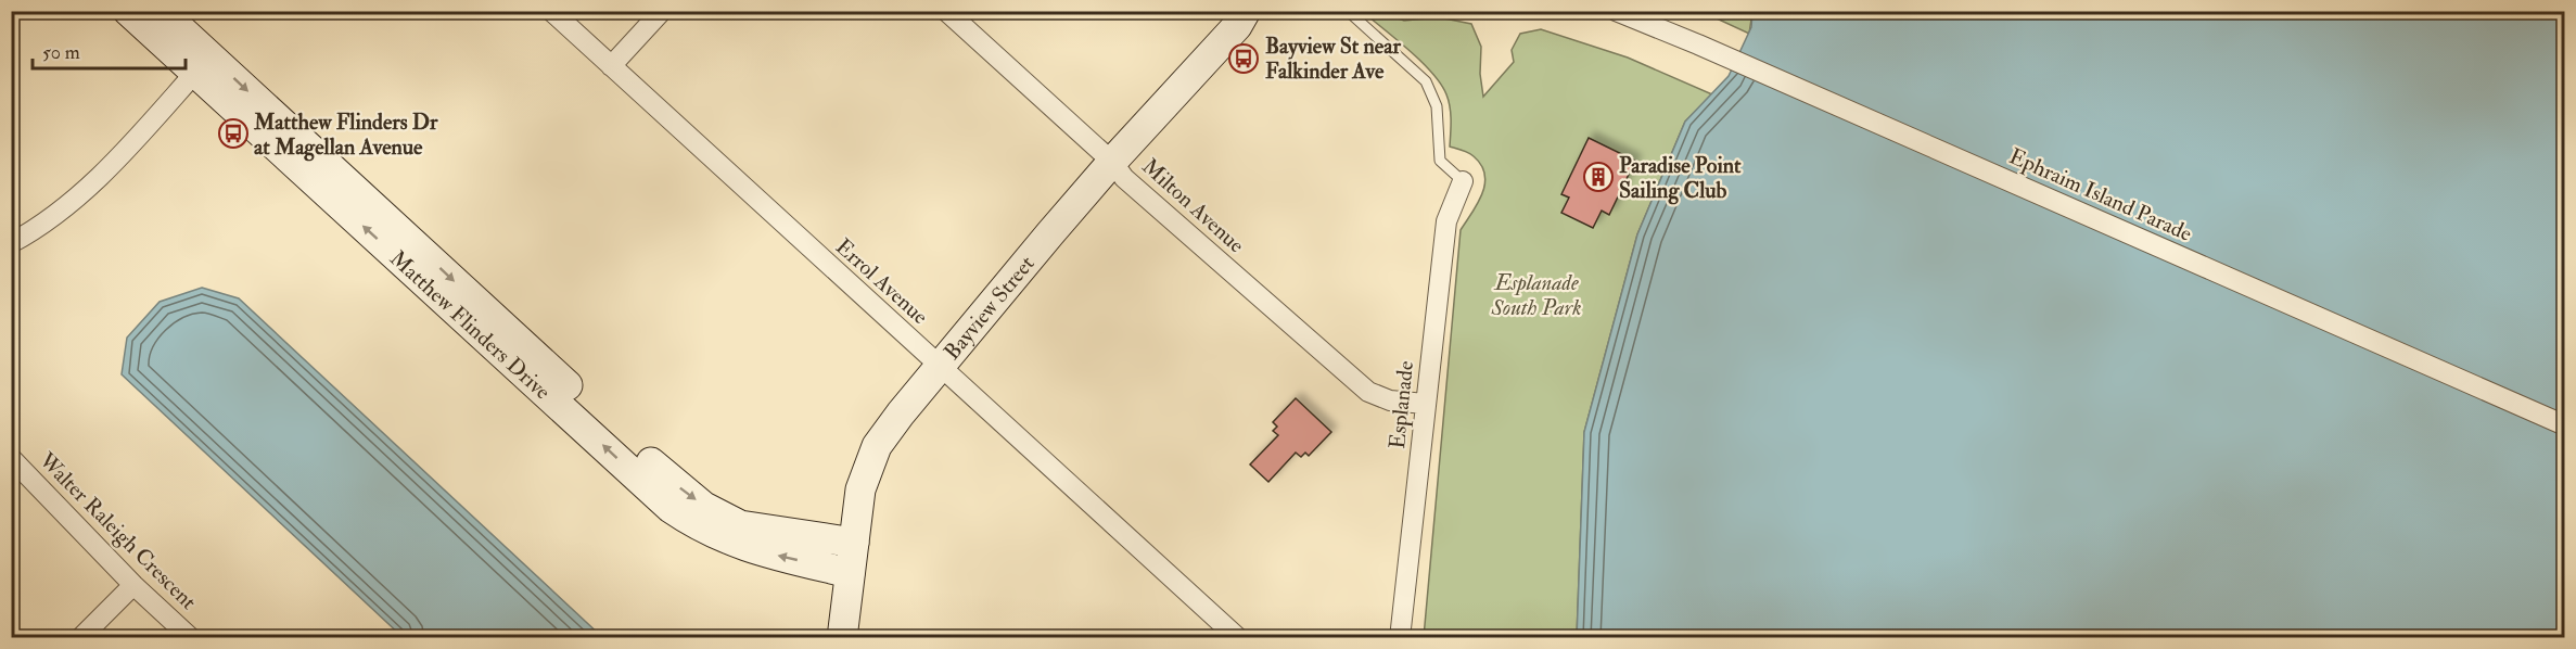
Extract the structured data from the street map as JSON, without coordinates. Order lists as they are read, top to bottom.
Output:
{
  "streets": {
    "main road": ["Bayview Street", "Matthew Flinders Drive"],
    "street": [
      "Ephraim Island Parade",
      "Milton Avenue",
      "Errol Avenue",
      "Esplanade",
      "Walter Raleigh Crescent"
    ]
  },
  "crossings": [
    ["Milton Avenue", "Bayview Street"],
    ["Milton Avenue", "Esplanade"],
    ["Errol Avenue", "Bayview Street"],
    ["Bayview Street", "Matthew Flinders Drive"]
  ],
  "parks": ["Esplanade South Park"],
  "places": {
    "bus stop": ["Bayview St near Falkinder Ave", "Matthew Flinders Dr at Magellan Avenue"],
    "building": ["Paradise Point Sailing Club"]
  },
  "scale_bar": "50 m"
}
